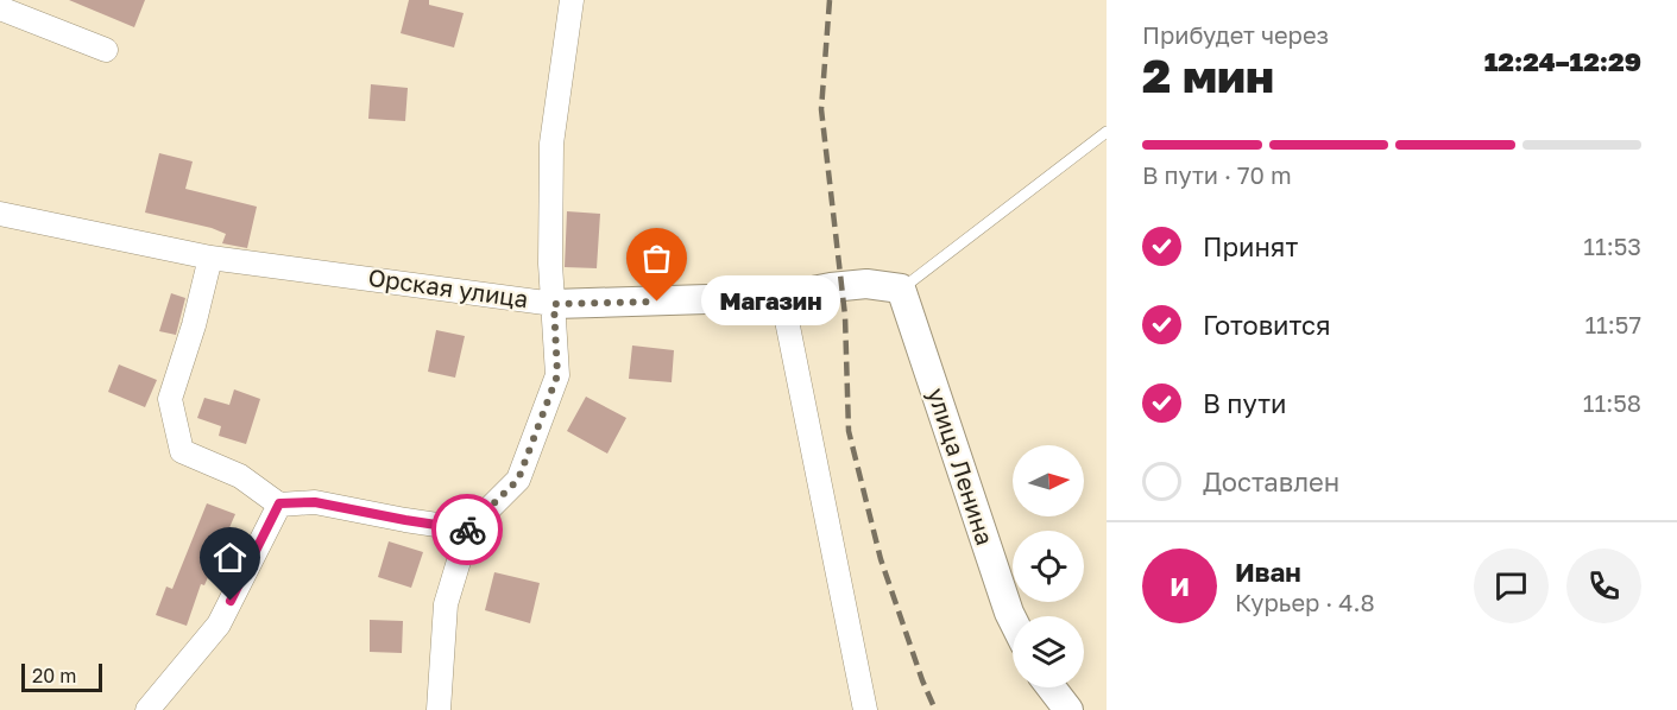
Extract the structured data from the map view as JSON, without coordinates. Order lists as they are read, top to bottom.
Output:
{
  "streets": {
    "street": ["Орская улица", "улица Ленина"]
  },
  "crossings": [
    ["Орская улица", "улица Ленина"]
  ],
  "places": ["Магазин"],
  "scale_bar": "20 m",
  "north": "right",
  "page": {
    "heading": ["2 мин", "Прибудет через", "12:24–12:29"],
    "panel": ["Иван", "Курьер · 4.8"],
    "bar": "В пути · 70 m",
    "list": [
      ["Принят", "11:53"],
      ["Готовится", "11:57"],
      ["В пути", "11:58"],
      "Доставлен"
    ],
    "bubble": "Магазин",
    "round": "И",
    "scale": "20 m"
  }
}
